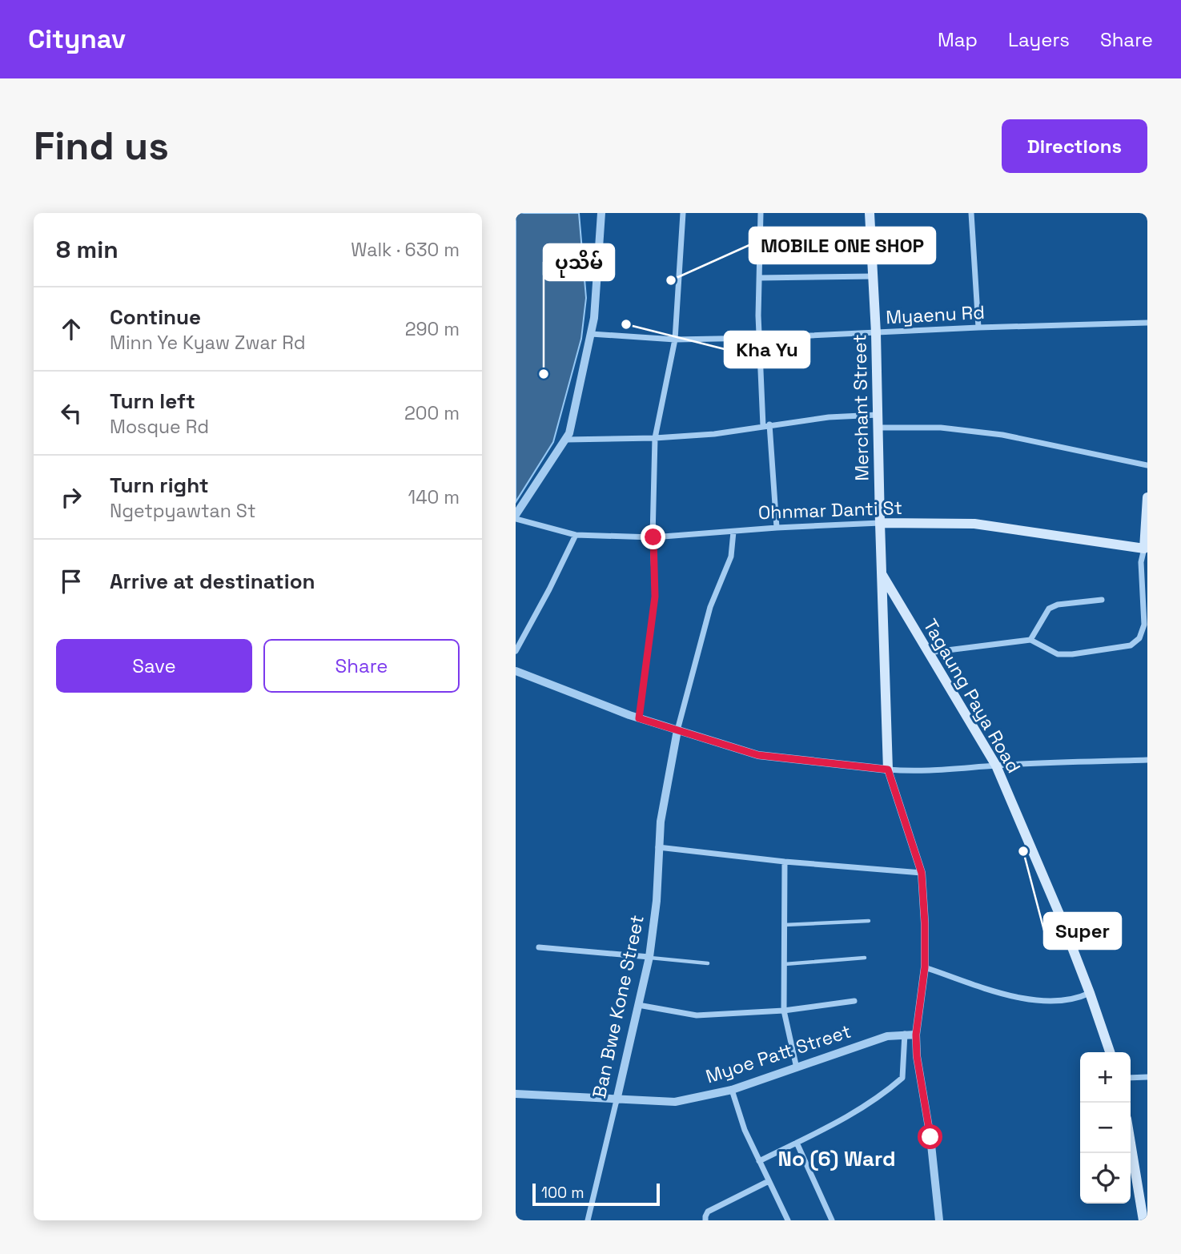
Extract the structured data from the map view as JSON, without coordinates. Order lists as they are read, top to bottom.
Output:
{
  "streets": {
    "main road": ["Merchant Street", "Ohnmar Danti St", "Tagaung Paya Road"],
    "street": ["Myaenu Rd", "Ban Bwe Kone Street", "Myoe Patt Street"]
  },
  "crossings": [
    ["Myaenu Rd", "Merchant Street"],
    ["Merchant Street", "Ohnmar Danti St"],
    ["Merchant Street", "Tagaung Paya Road"],
    ["Ban Bwe Kone Street", "Myoe Patt Street"]
  ],
  "districts": ["No (6) Ward"],
  "places": [
    "MOBILE ONE SHOP",
    "Kha Yu",
    "ပုသိမ်",
    "Super"
  ],
  "scale_bar": "100 m",
  "page": {
    "header": "Citynav",
    "nav": ["Map", "Layers", "Share"],
    "buttons": [
      "Directions",
      ["Save", "Share"]
    ],
    "title": "Find us",
    "heading": ["8 min", "Walk · 630 m"],
    "list": [
      ["Continue", "Minn Ye Kyaw Zwar Rd", "290 m"],
      ["Turn left", "Mosque Rd", "200 m"],
      ["Turn right", "Ngetpyawtan St", "140 m"],
      "Arrive at destination"
    ],
    "map_buttons": ["+", "−"],
    "scale": "100 m"
  }
}
